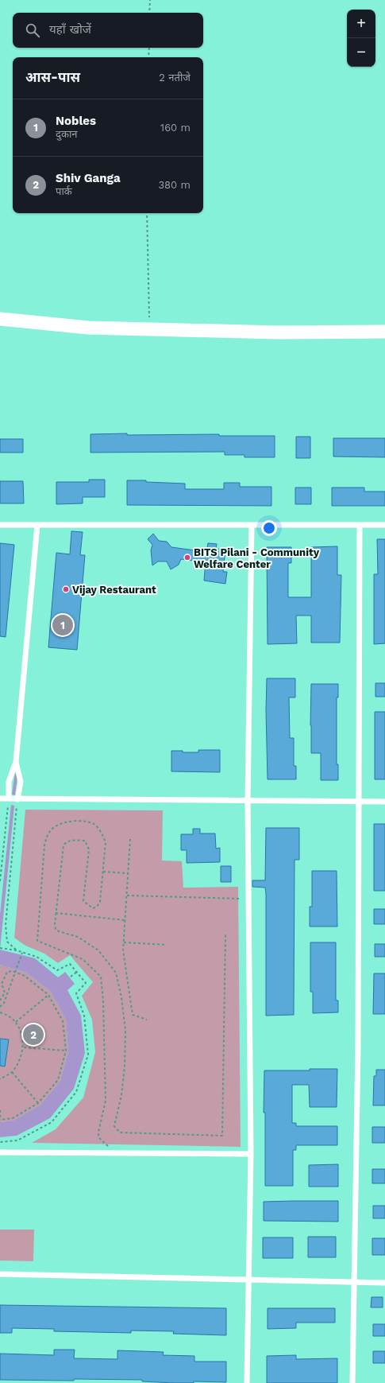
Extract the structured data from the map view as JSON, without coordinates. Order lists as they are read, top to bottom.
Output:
{
  "places": ["BITS Pilani - Community Welfare Center", "Vijay Restaurant"],
  "page": {
    "map_buttons": ["+", "−"],
    "search": "यहाँ खोजें",
    "heading": ["आस-पास", "2 नतीजे"],
    "list": [
      {
        "mark": "1",
        "name": "Nobles",
        "note": "दुकान",
        "value": "160 m"
      },
      {
        "mark": "2",
        "name": "Shiv Ganga",
        "note": "पार्क",
        "value": "380 m"
      }
    ],
    "pins": ["1", "2"]
  }
}
